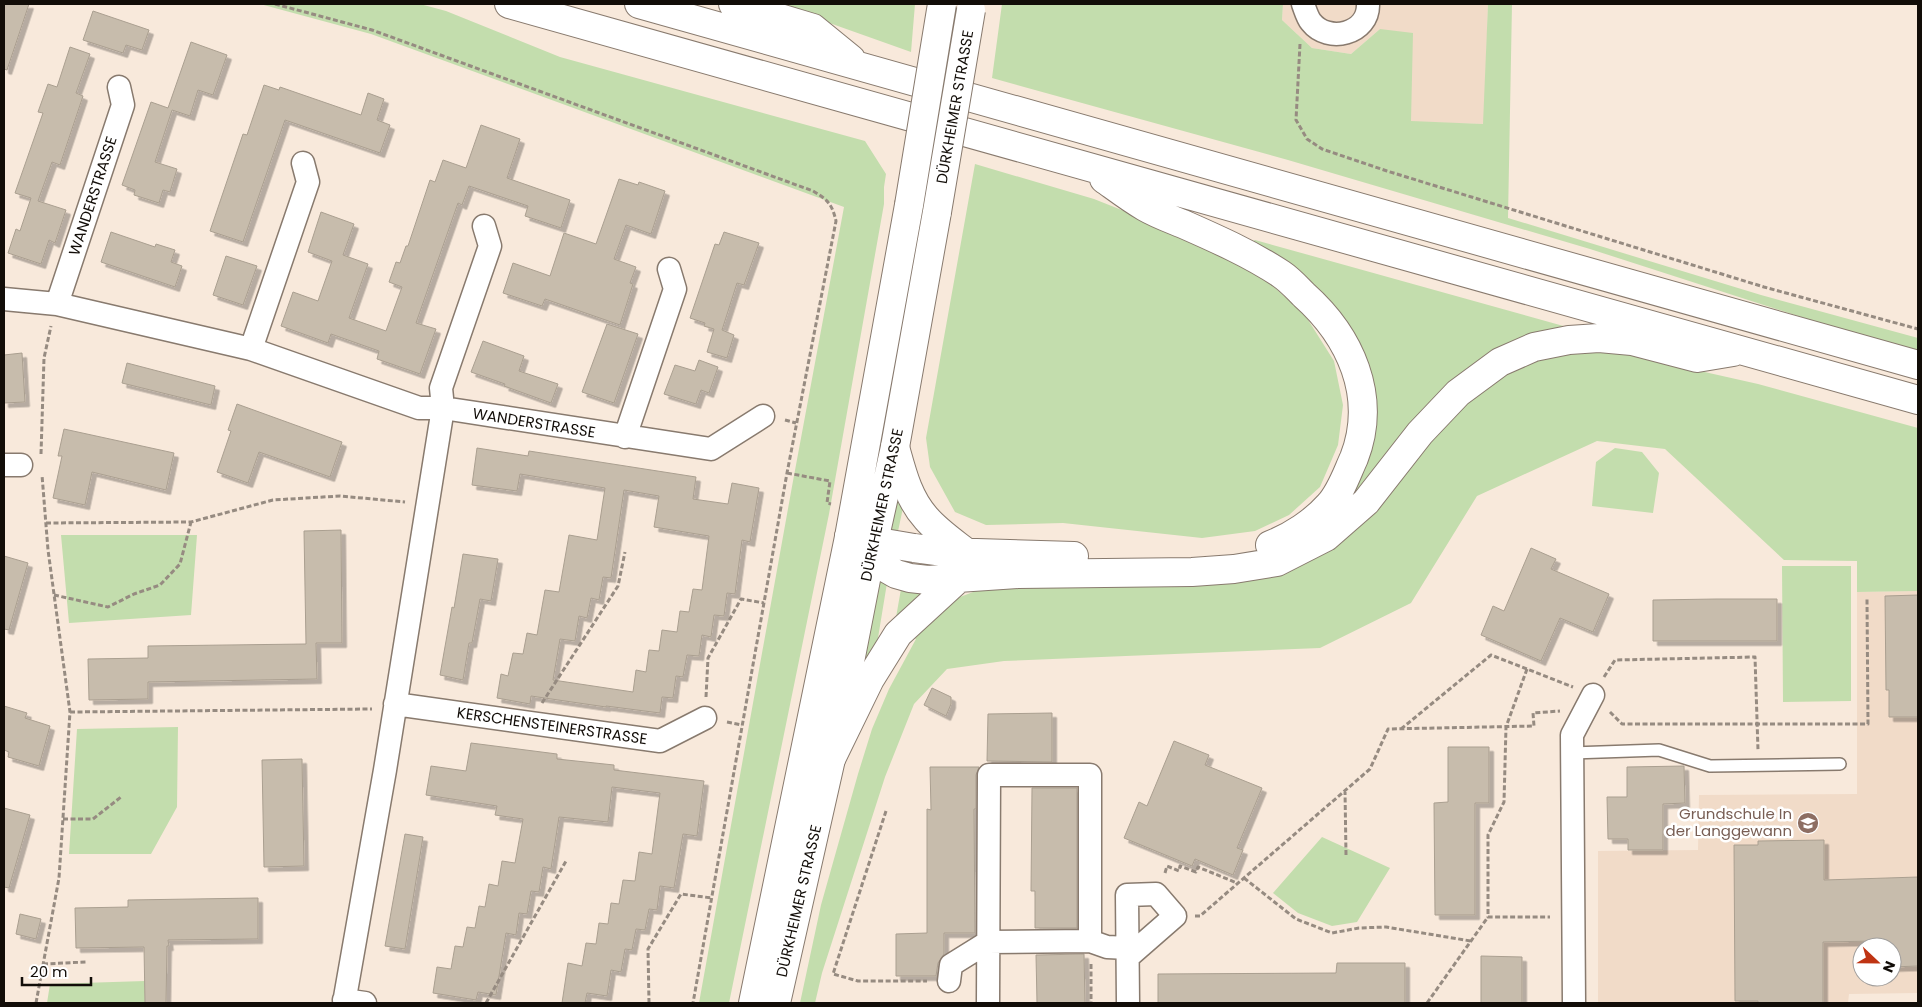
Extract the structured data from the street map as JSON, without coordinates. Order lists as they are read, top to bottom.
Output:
{
  "streets": {
    "main road": ["DÜRKHEIMER STRASSE"],
    "street": ["WANDERSTRASSE", "KERSCHENSTEINERSTRASSE"]
  },
  "places": {
    "school or university": ["Grundschule In der Langgewann"]
  },
  "scale_bar": "20 m",
  "north": "right"
}
